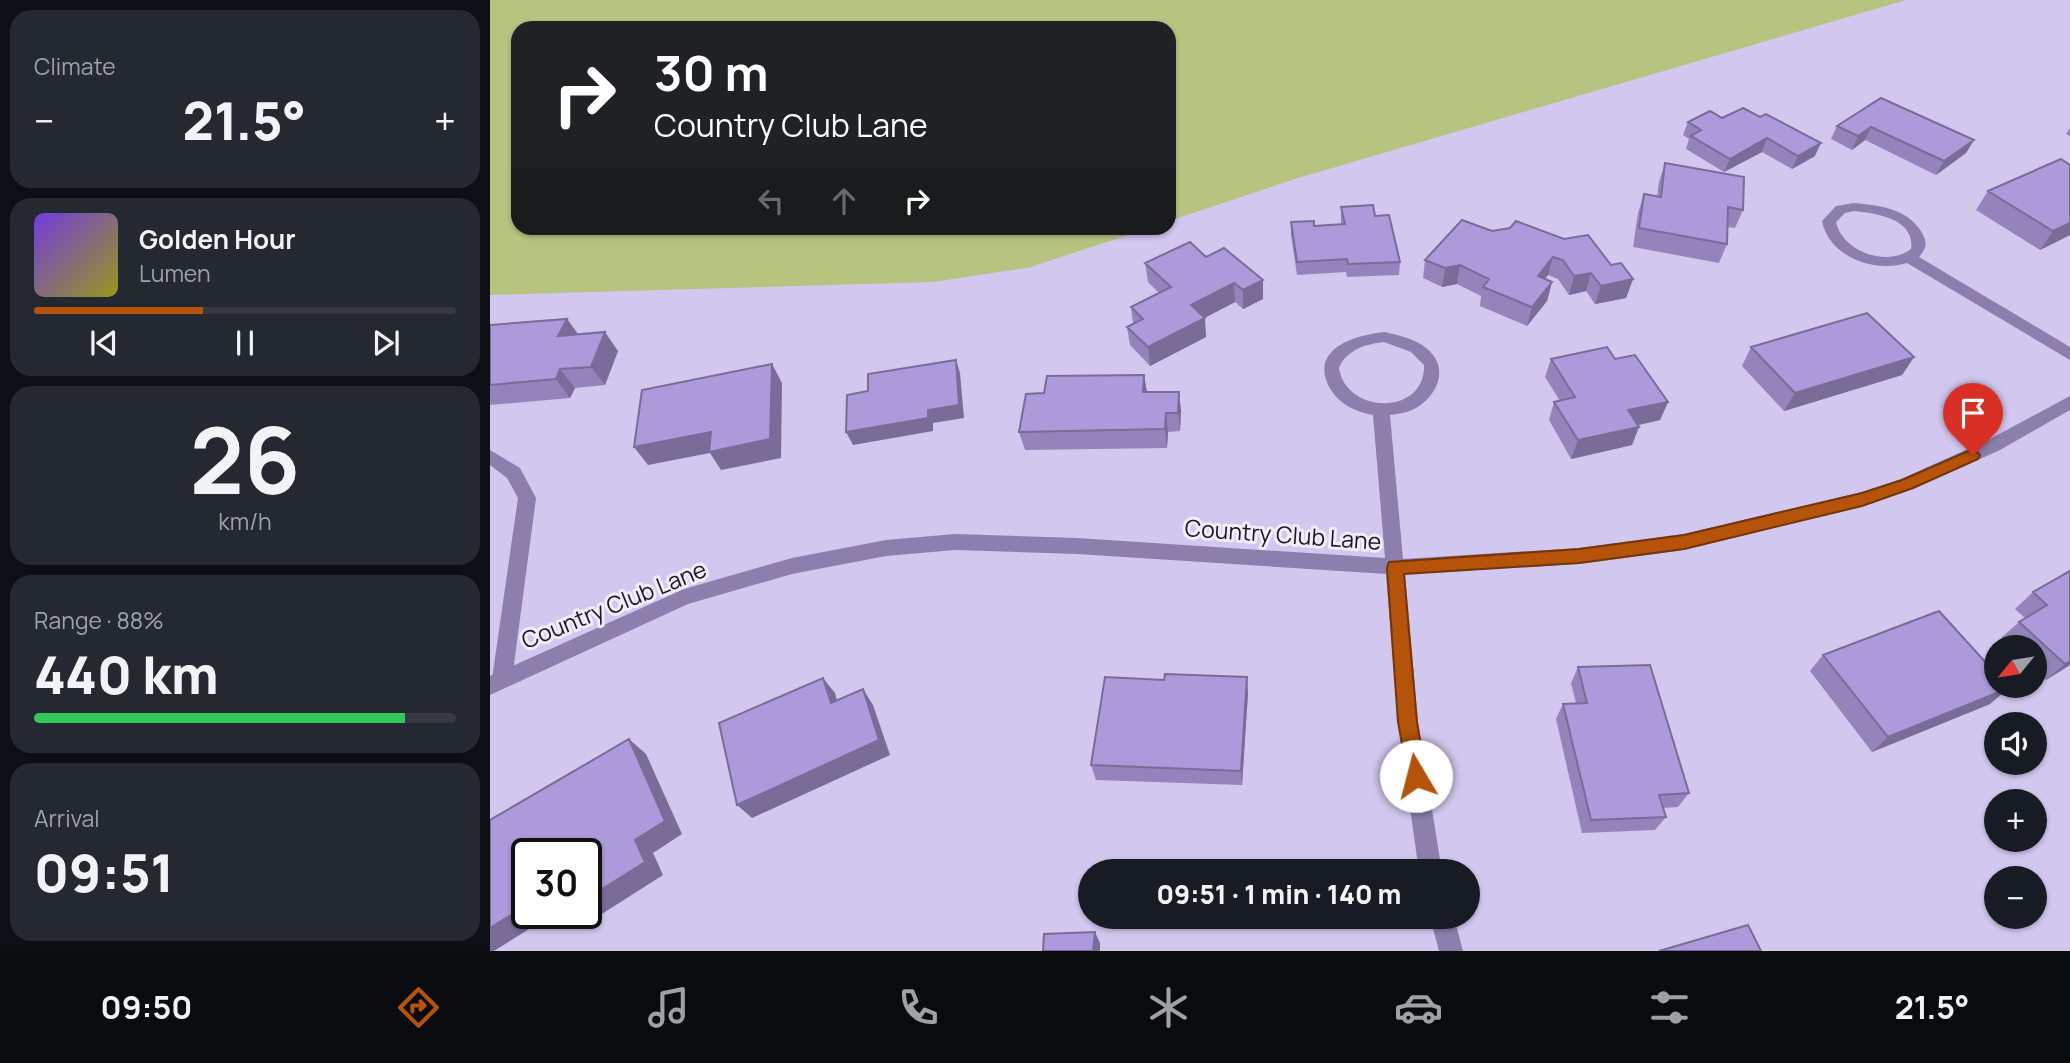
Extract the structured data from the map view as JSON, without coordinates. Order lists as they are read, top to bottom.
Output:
{
  "streets": {
    "street": ["Country Club Lane"]
  },
  "north": "bottom left",
  "page": {
    "tile": [
      "Climate",
      ["26", "km/h"],
      ["Range · 88%", "440 km"],
      ["Arrival", "09:51"]
    ],
    "turn": ["30 m", "Country Club Lane"],
    "heat": ["−", "21.5°", "+"],
    "song": ["Golden Hour", "Lumen"],
    "map_buttons": ["+", "−"],
    "limit": "30",
    "trip": "09:51 · 1 min · 140 m",
    "tabs": ["09:50", "21.5°"]
  }
}
